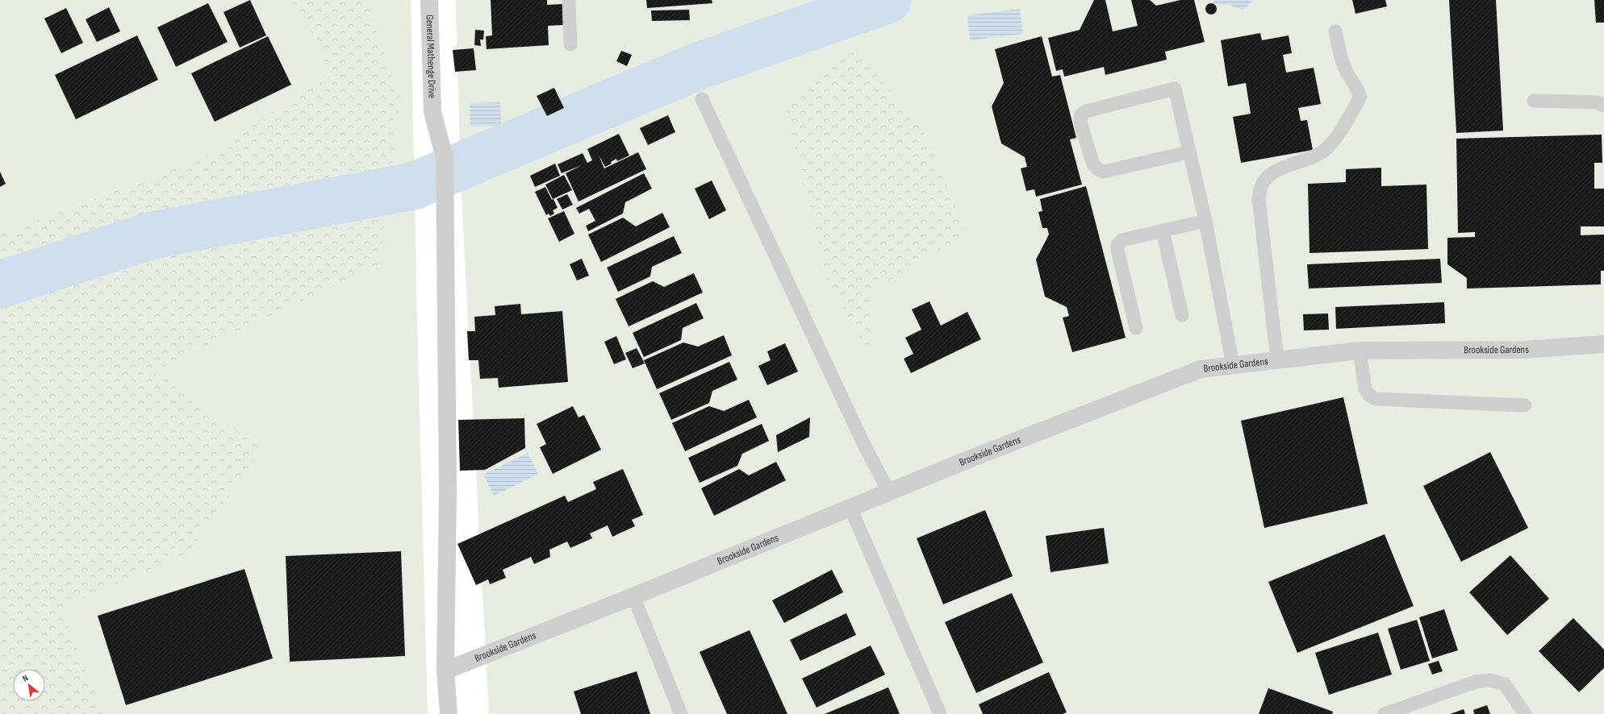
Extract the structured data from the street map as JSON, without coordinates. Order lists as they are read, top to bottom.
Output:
{
  "streets": {
    "street": ["General Mathenge Drive", "Brookside Gardens"]
  },
  "crossings": [
    ["General Mathenge Drive", "Brookside Gardens"]
  ],
  "north": "top left"
}
